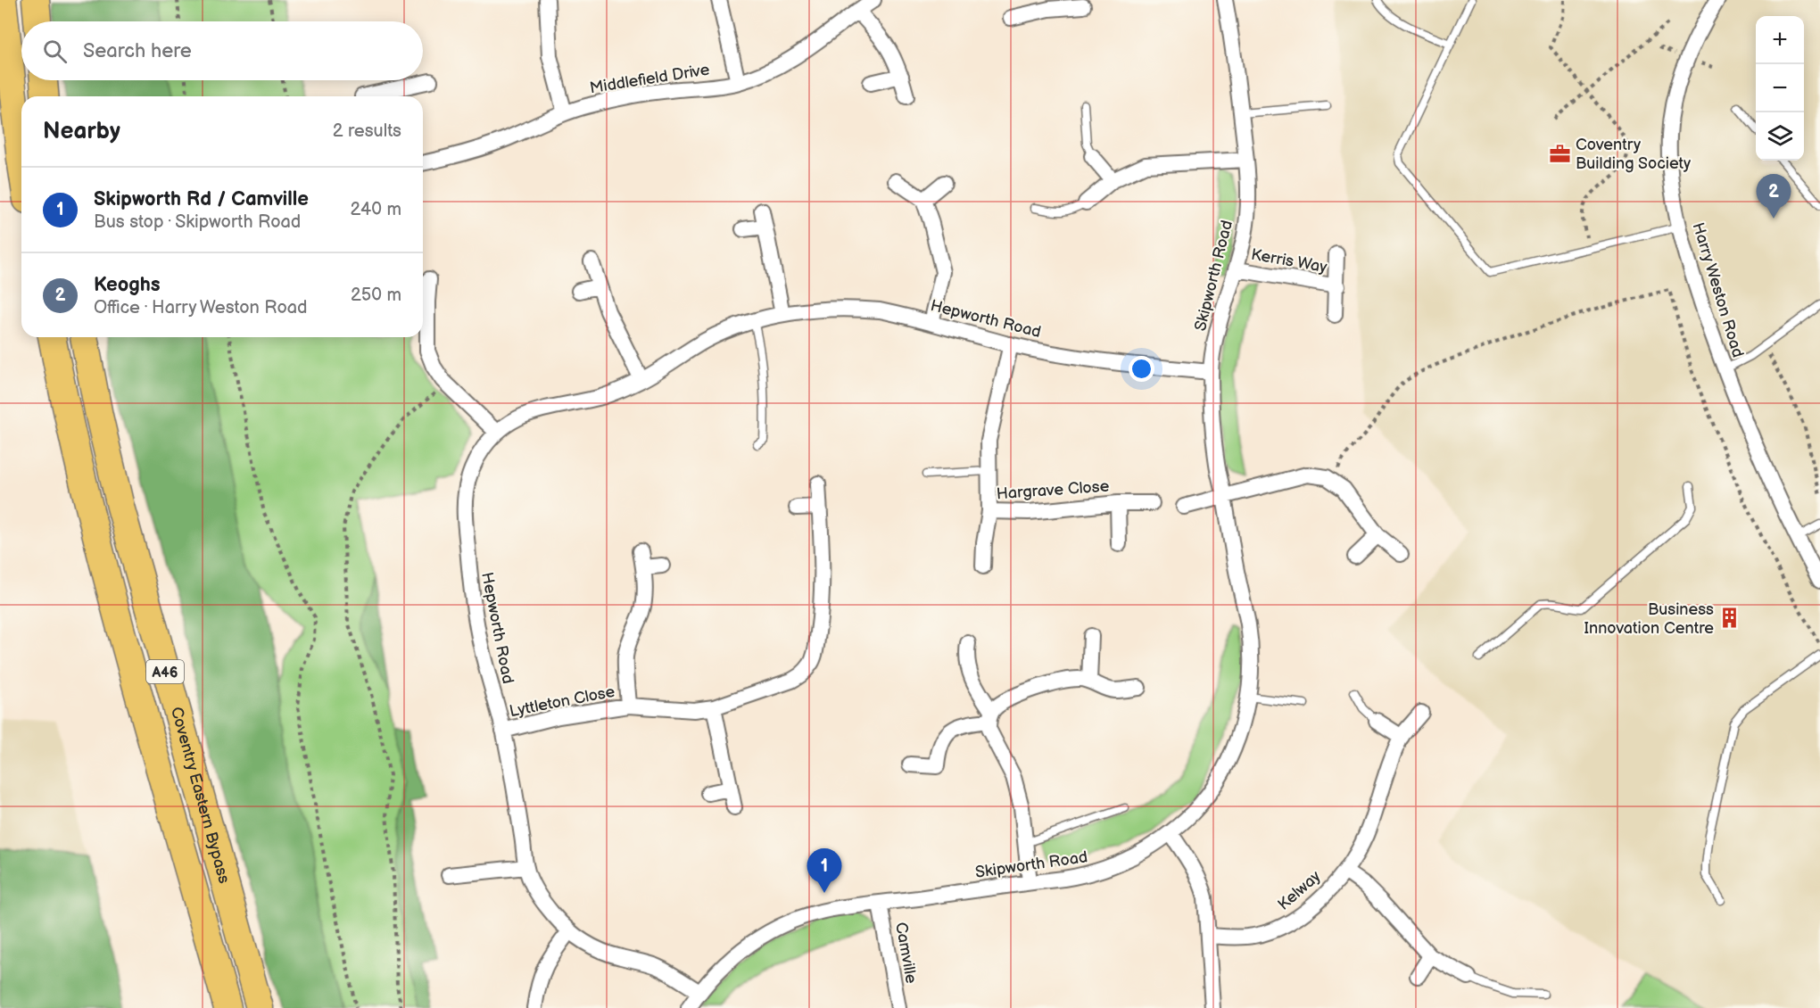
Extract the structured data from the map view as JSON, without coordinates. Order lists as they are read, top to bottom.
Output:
{
  "streets": {
    "highway": ["A46", "Coventry Eastern Bypass"],
    "street": [
      "Middlefield Drive",
      "Kerris Way",
      "Skipworth Road",
      "Harry Weston Road",
      "Hepworth Road",
      "Hargrave Close",
      "Lyttleton Close",
      "Kelway",
      "Camville"
    ]
  },
  "crossings": [
    ["Kerris Way", "Skipworth Road"],
    ["Skipworth Road", "Hepworth Road"],
    ["Skipworth Road", "Camville"],
    ["Hepworth Road", "Hargrave Close"],
    ["Hepworth Road", "Lyttleton Close"]
  ],
  "places": {
    "office": ["Coventry Building Society"],
    "building": ["Business Innovation Centre"]
  },
  "page": {
    "map_buttons": ["+", "−"],
    "search": "Search here",
    "heading": ["Nearby", "2 results"],
    "list": [
      {
        "mark": "1",
        "name": "Skipworth Rd / Camville",
        "note": "Bus stop · Skipworth Road",
        "value": "240 m"
      },
      {
        "mark": "2",
        "name": "Keoghs",
        "note": "Office · Harry Weston Road",
        "value": "250 m"
      }
    ],
    "pins": ["2", "1"]
  }
}
